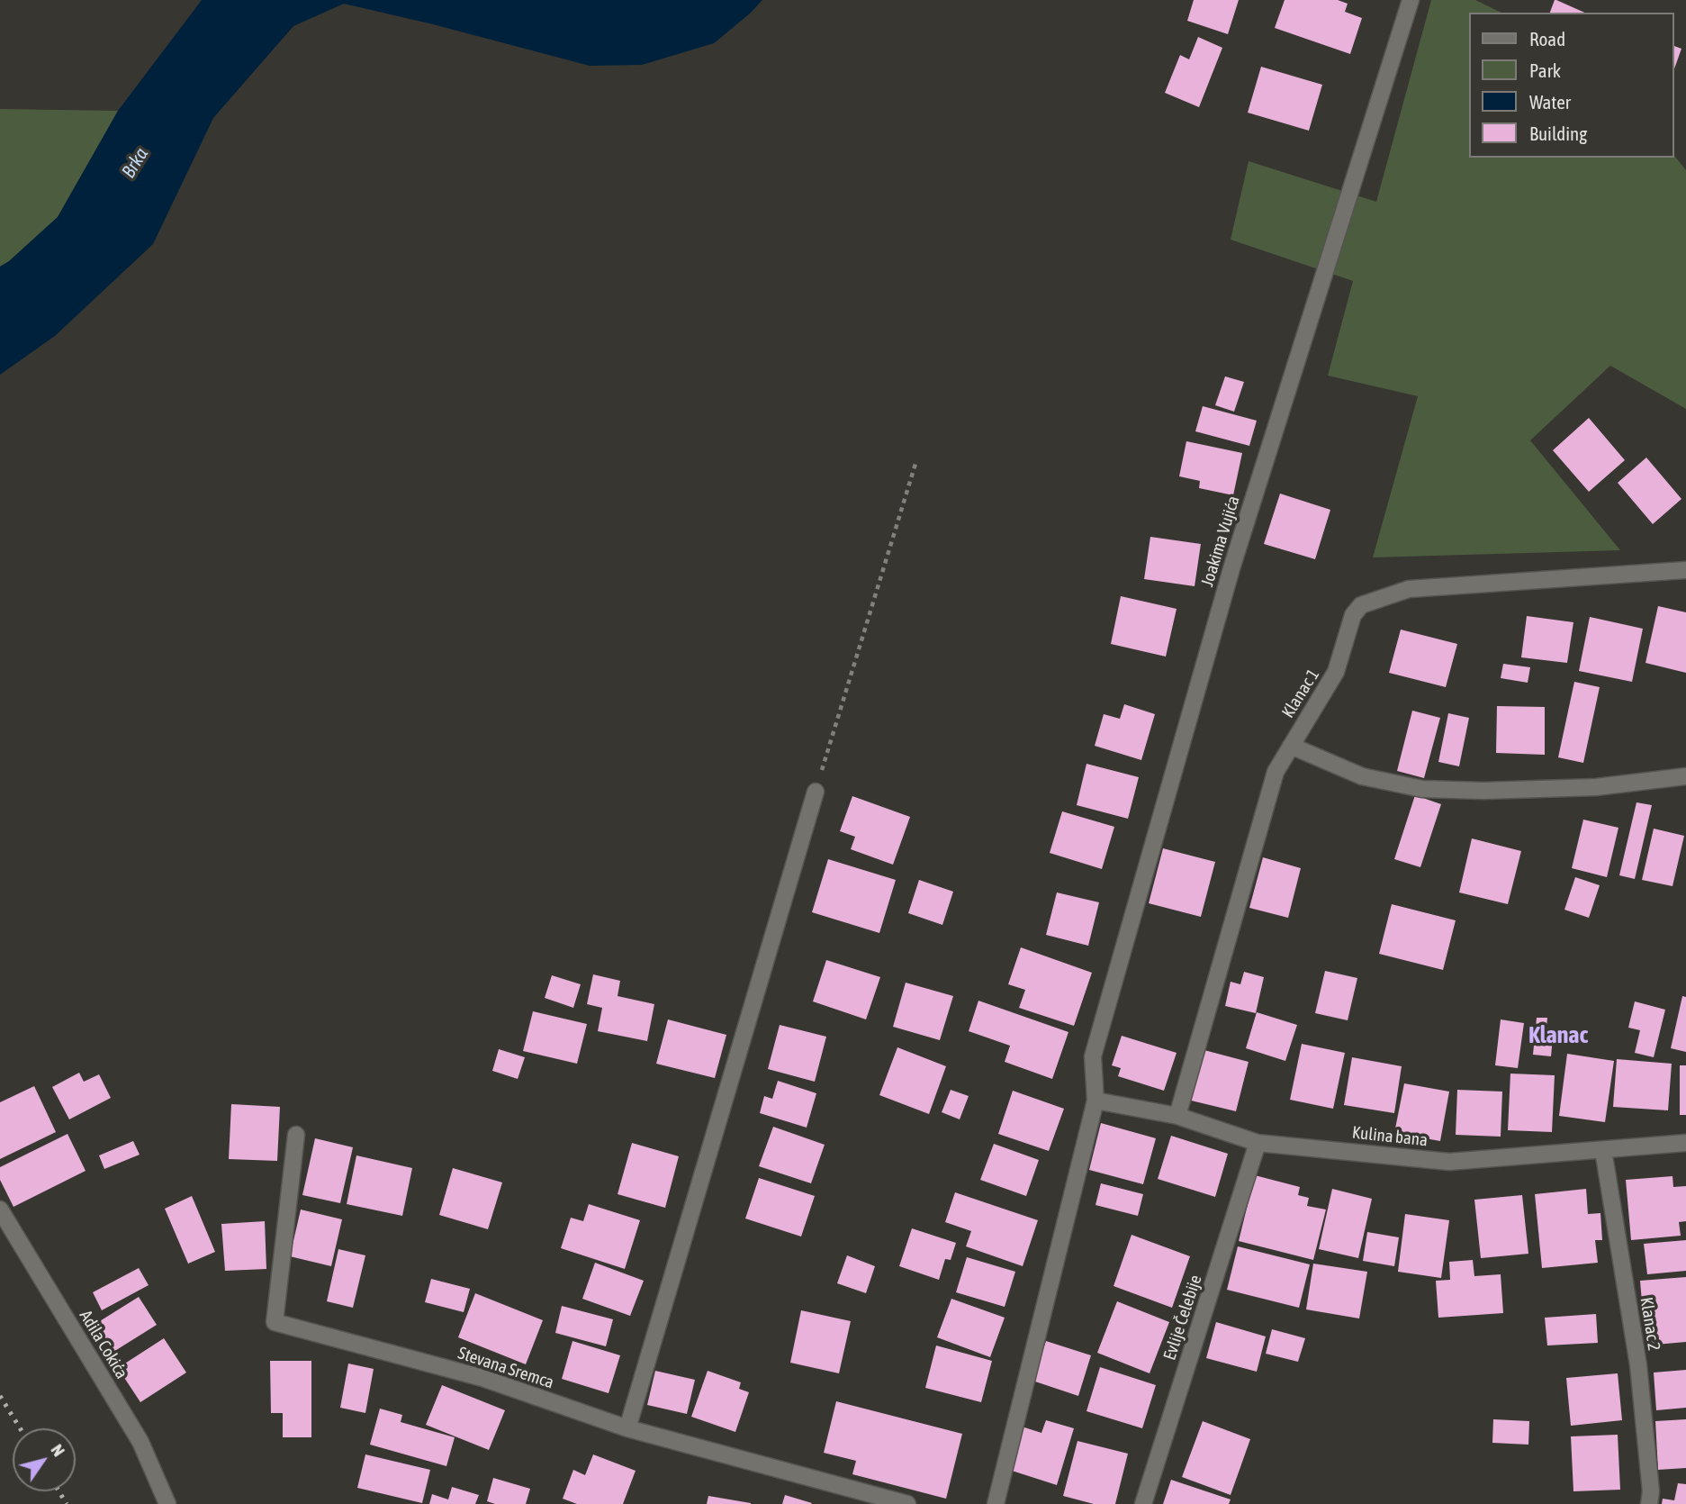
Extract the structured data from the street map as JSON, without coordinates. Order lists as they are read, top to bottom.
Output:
{
  "streets": {
    "street": [
      "Joakima Vujića",
      "Klanac 1",
      "Kulina bana",
      "Evlije Čelebije",
      "Klanac 2",
      "Adila Cokića",
      "Stevana Sremca"
    ]
  },
  "crossings": [
    ["Joakima Vujića", "Kulina bana"],
    ["Klanac 1", "Kulina bana"],
    ["Kulina bana", "Evlije Čelebije"],
    ["Kulina bana", "Klanac 2"]
  ],
  "districts": ["Klanac"],
  "water": ["Brka"],
  "legend": [
    "Road",
    "Park",
    "Water",
    "Building"
  ],
  "north": "top right"
}
